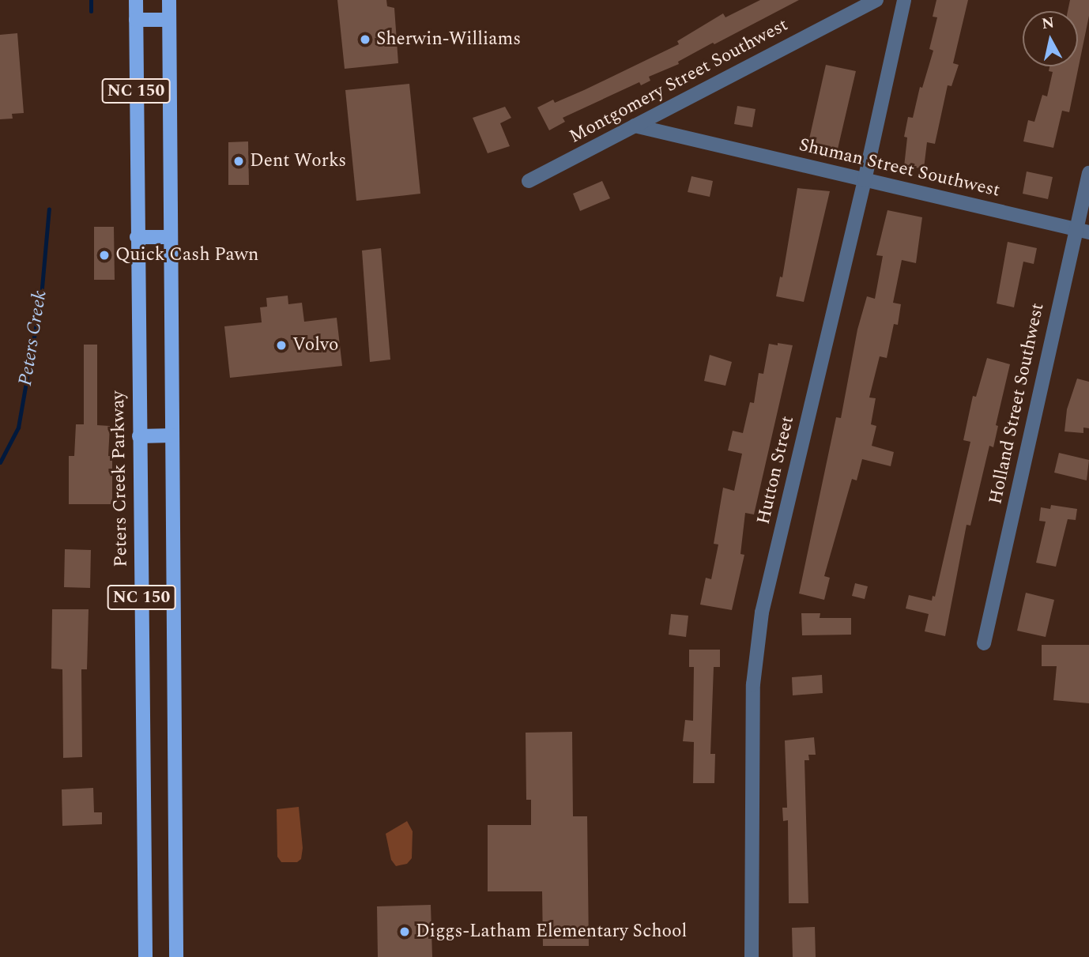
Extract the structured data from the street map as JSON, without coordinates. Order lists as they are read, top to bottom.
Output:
{
  "streets": {
    "main road": ["NC 150", "Peters Creek Parkway"],
    "street": [
      "Montgomery Street Southwest",
      "Shuman Street Southwest",
      "Holland Street Southwest",
      "Hutton Street"
    ]
  },
  "crossings": [
    ["Montgomery Street Southwest", "Shuman Street Southwest"],
    ["Shuman Street Southwest", "Holland Street Southwest"],
    ["Shuman Street Southwest", "Hutton Street"]
  ],
  "water": ["Peters Creek"],
  "places": [
    "Sherwin-Williams",
    "Dent Works",
    "Quick Cash Pawn",
    "Volvo",
    "Diggs-Latham Elementary School"
  ],
  "north": "top"
}
